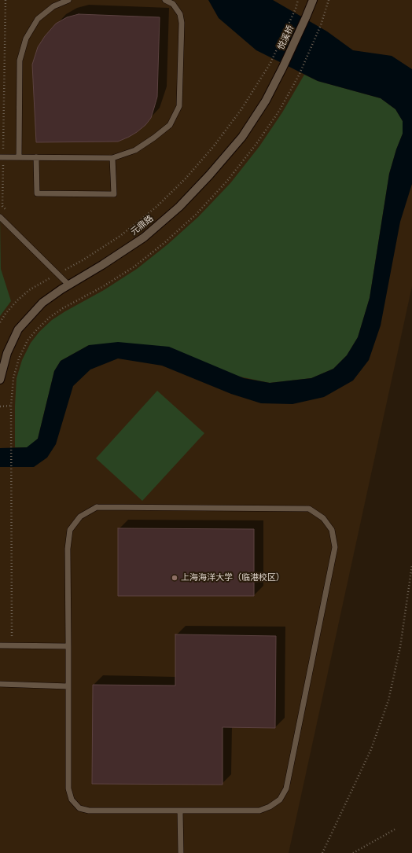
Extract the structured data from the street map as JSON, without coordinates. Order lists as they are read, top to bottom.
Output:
{
  "streets": {
    "street": ["悦溪桥", "元鼎路"]
  },
  "crossings": [
    ["悦溪桥", "元鼎路"]
  ],
  "places": ["上海海洋大学（临港校区）"]
}
